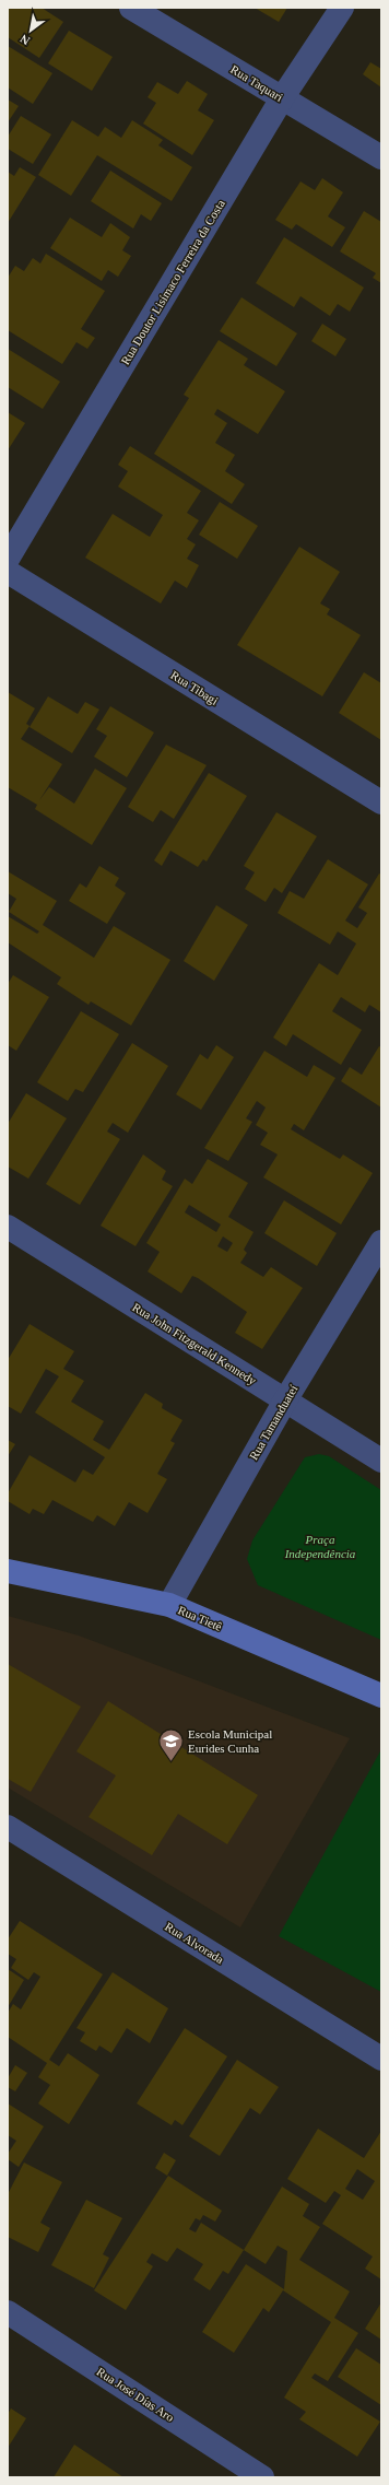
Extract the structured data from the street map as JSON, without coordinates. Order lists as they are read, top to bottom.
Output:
{
  "streets": {
    "street": [
      "Rua Taquari",
      "Rua Doutor Lisímaco Ferreira da Costa",
      "Rua Tibagi",
      "Rua John Fitzgerald Kennedy",
      "Rua Tamanduateí",
      "Rua Tietê",
      "Rua Alvorada",
      "Rua José Días Aro"
    ]
  },
  "crossings": [
    ["Rua Taquari", "Rua Doutor Lisímaco Ferreira da Costa"],
    ["Rua John Fitzgerald Kennedy", "Rua Tamanduateí"],
    ["Rua Tamanduateí", "Rua Tietê"]
  ],
  "parks": ["Praça Independência"],
  "places": {
    "school or university": ["Escola Municipal Eurides Cunha"]
  },
  "north": "bottom left"
}
